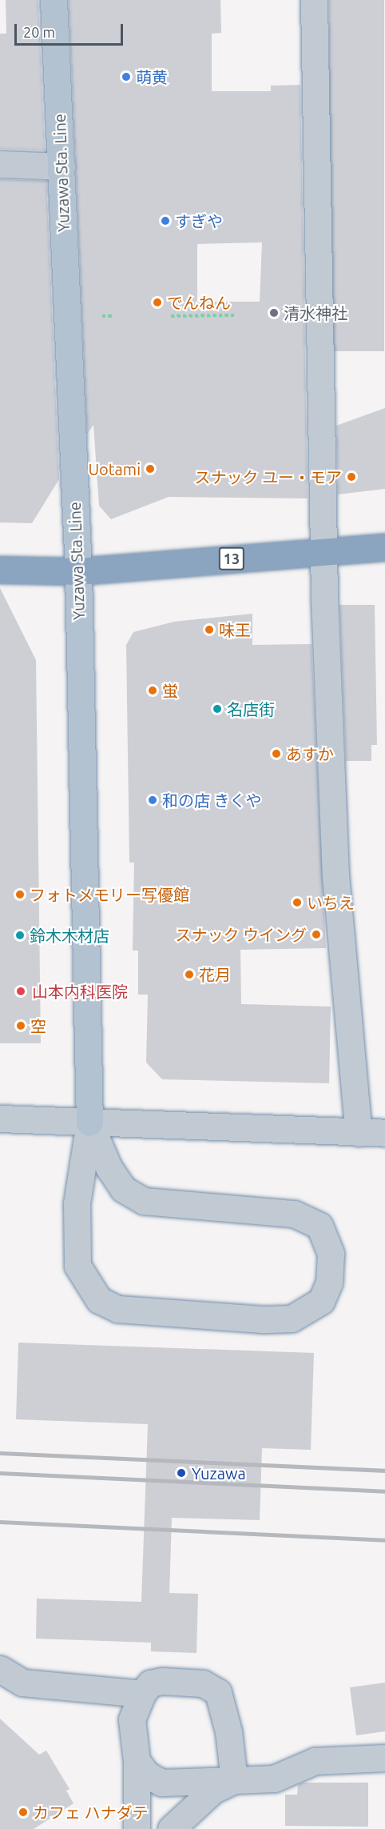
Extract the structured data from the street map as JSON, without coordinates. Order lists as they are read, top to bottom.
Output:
{
  "streets": {
    "highway": ["13"],
    "main road": ["Yuzawa Sta. Line"]
  },
  "crossings": [
    ["Yuzawa Sta. Line", "13"]
  ],
  "places": [
    "萌黄",
    "すぎや",
    "でんねん",
    "清水神社",
    "Uotami",
    "スナック ユー・モア",
    "味王",
    "蛍",
    "名店街",
    "あすか",
    "和の店 きくや",
    "フォトメモリー写優館",
    "いちえ",
    "スナック ウイング",
    "鈴木木材店",
    "花月",
    "山本内科医院",
    "空",
    "Yuzawa",
    "カフェ ハナダテ"
  ],
  "scale_bar": "20 m"
}
